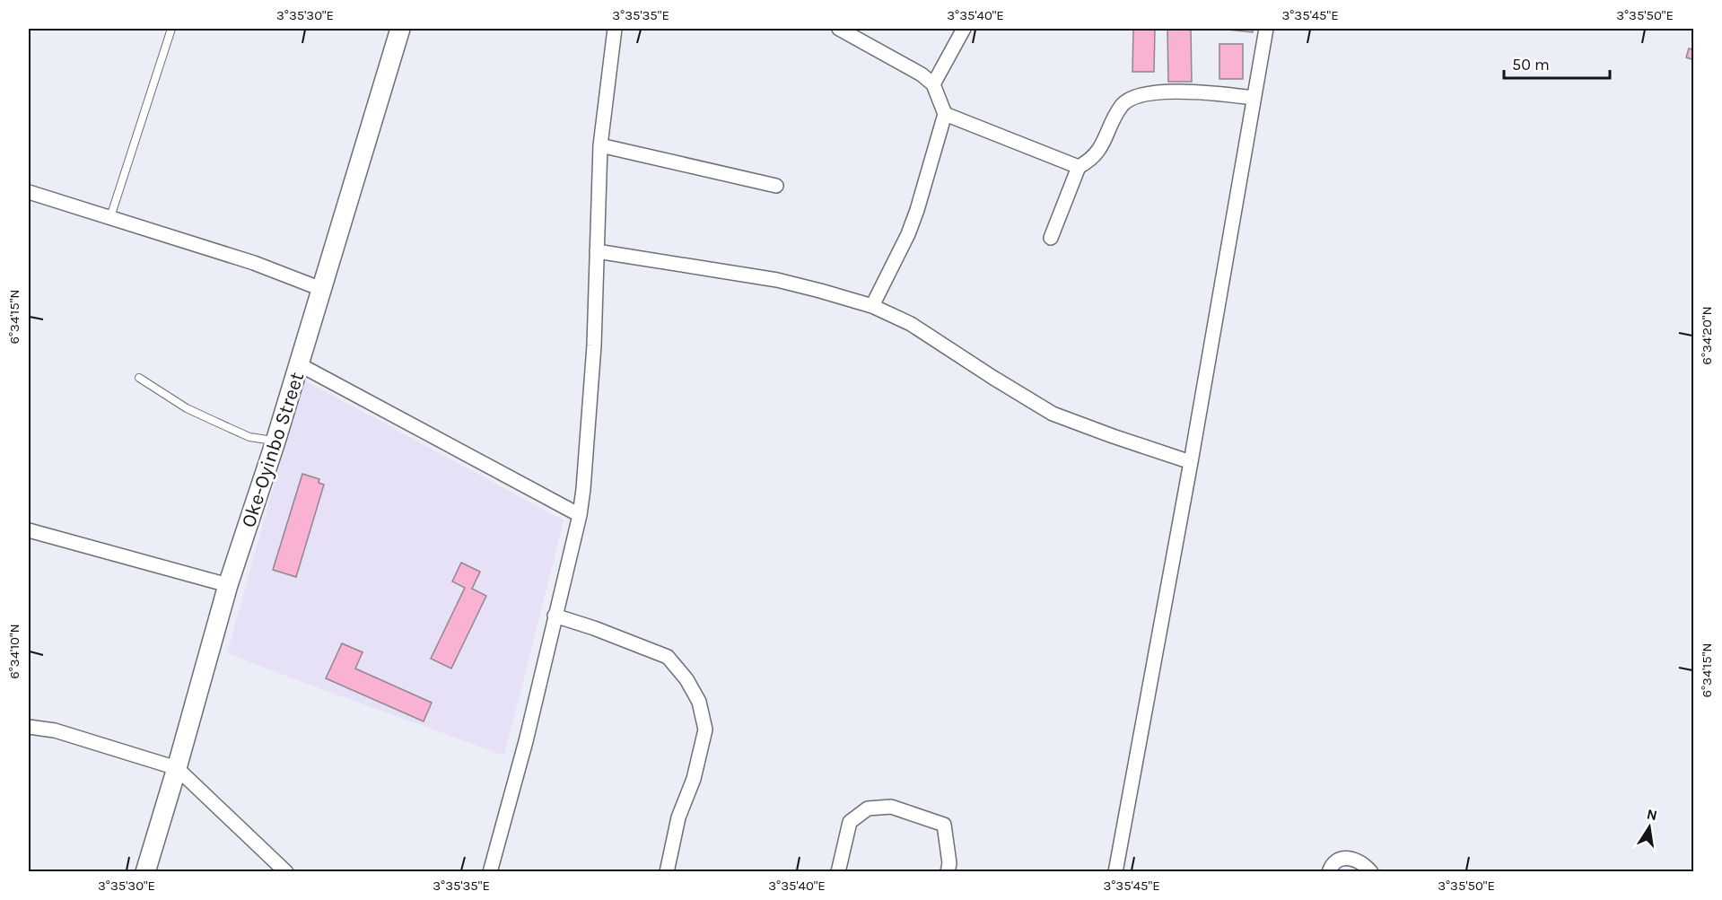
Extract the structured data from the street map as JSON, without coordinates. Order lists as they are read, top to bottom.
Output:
{
  "streets": {
    "main road": ["Oke-Oyinbo Street"]
  },
  "scale_bar": "50 m",
  "north": "top",
  "coordinates": [
    "3°35'30\"E",
    "3°35'35\"E",
    "3°35'40\"E",
    "3°35'45\"E",
    "3°35'50\"E",
    "6°34'15\"N",
    "6°34'20\"N",
    "6°34'10\"N"
  ]
}
